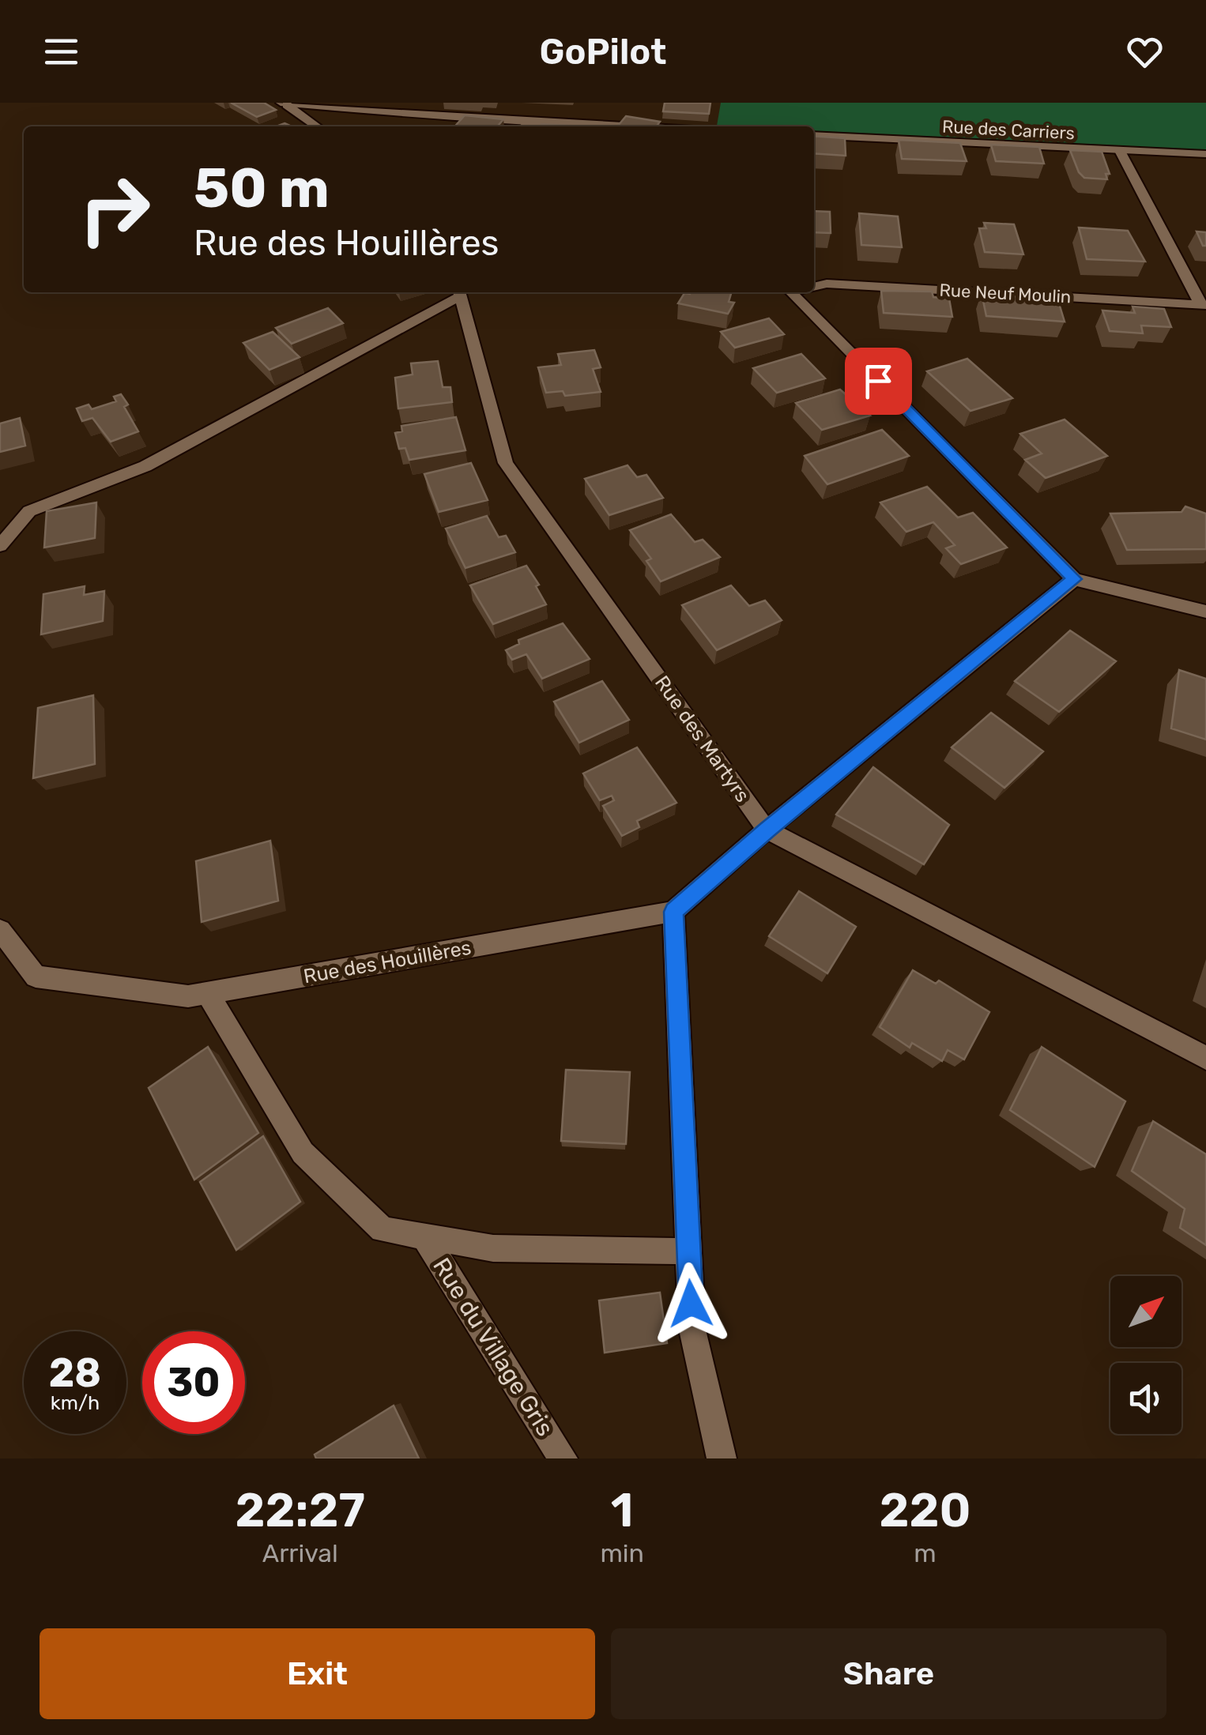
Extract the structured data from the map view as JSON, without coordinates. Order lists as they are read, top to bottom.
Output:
{
  "streets": {
    "street": [
      "Rue des Carriers",
      "Rue Neuf Moulin",
      "Rue des Martyrs",
      "Rue des Houillères",
      "Rue du Village Gris"
    ]
  },
  "crossings": [
    ["Rue des Carriers", "Rue Neuf Moulin"]
  ],
  "north": "top right",
  "page": {
    "header": "GoPilot",
    "turn": ["50 m", "Rue des Houillères"],
    "speed": "28 km/h",
    "limit": "30",
    "eta": [
      "22:27",
      "Arrival",
      "1",
      "min",
      "220",
      "m"
    ],
    "buttons": ["Exit", "Share"]
  }
}
